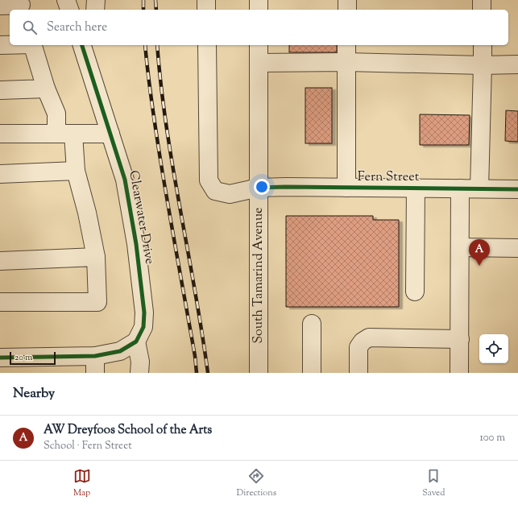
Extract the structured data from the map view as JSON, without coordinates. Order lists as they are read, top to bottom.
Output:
{
  "streets": {
    "street": ["Fern Street", "Clearwater Drive", "South Tamarind Avenue"]
  },
  "crossings": [
    ["Fern Street", "South Tamarind Avenue"]
  ],
  "scale_bar": "20 m",
  "page": {
    "search": "Search here",
    "pins": "A",
    "scale": "20 m",
    "heading": "Nearby",
    "list": [
      {
        "mark": "A",
        "name": "AW Dreyfoos School of the Arts",
        "note": "School · Fern Street",
        "value": "100 m"
      }
    ],
    "nav": ["Map", "Directions", "Saved"]
  }
}
